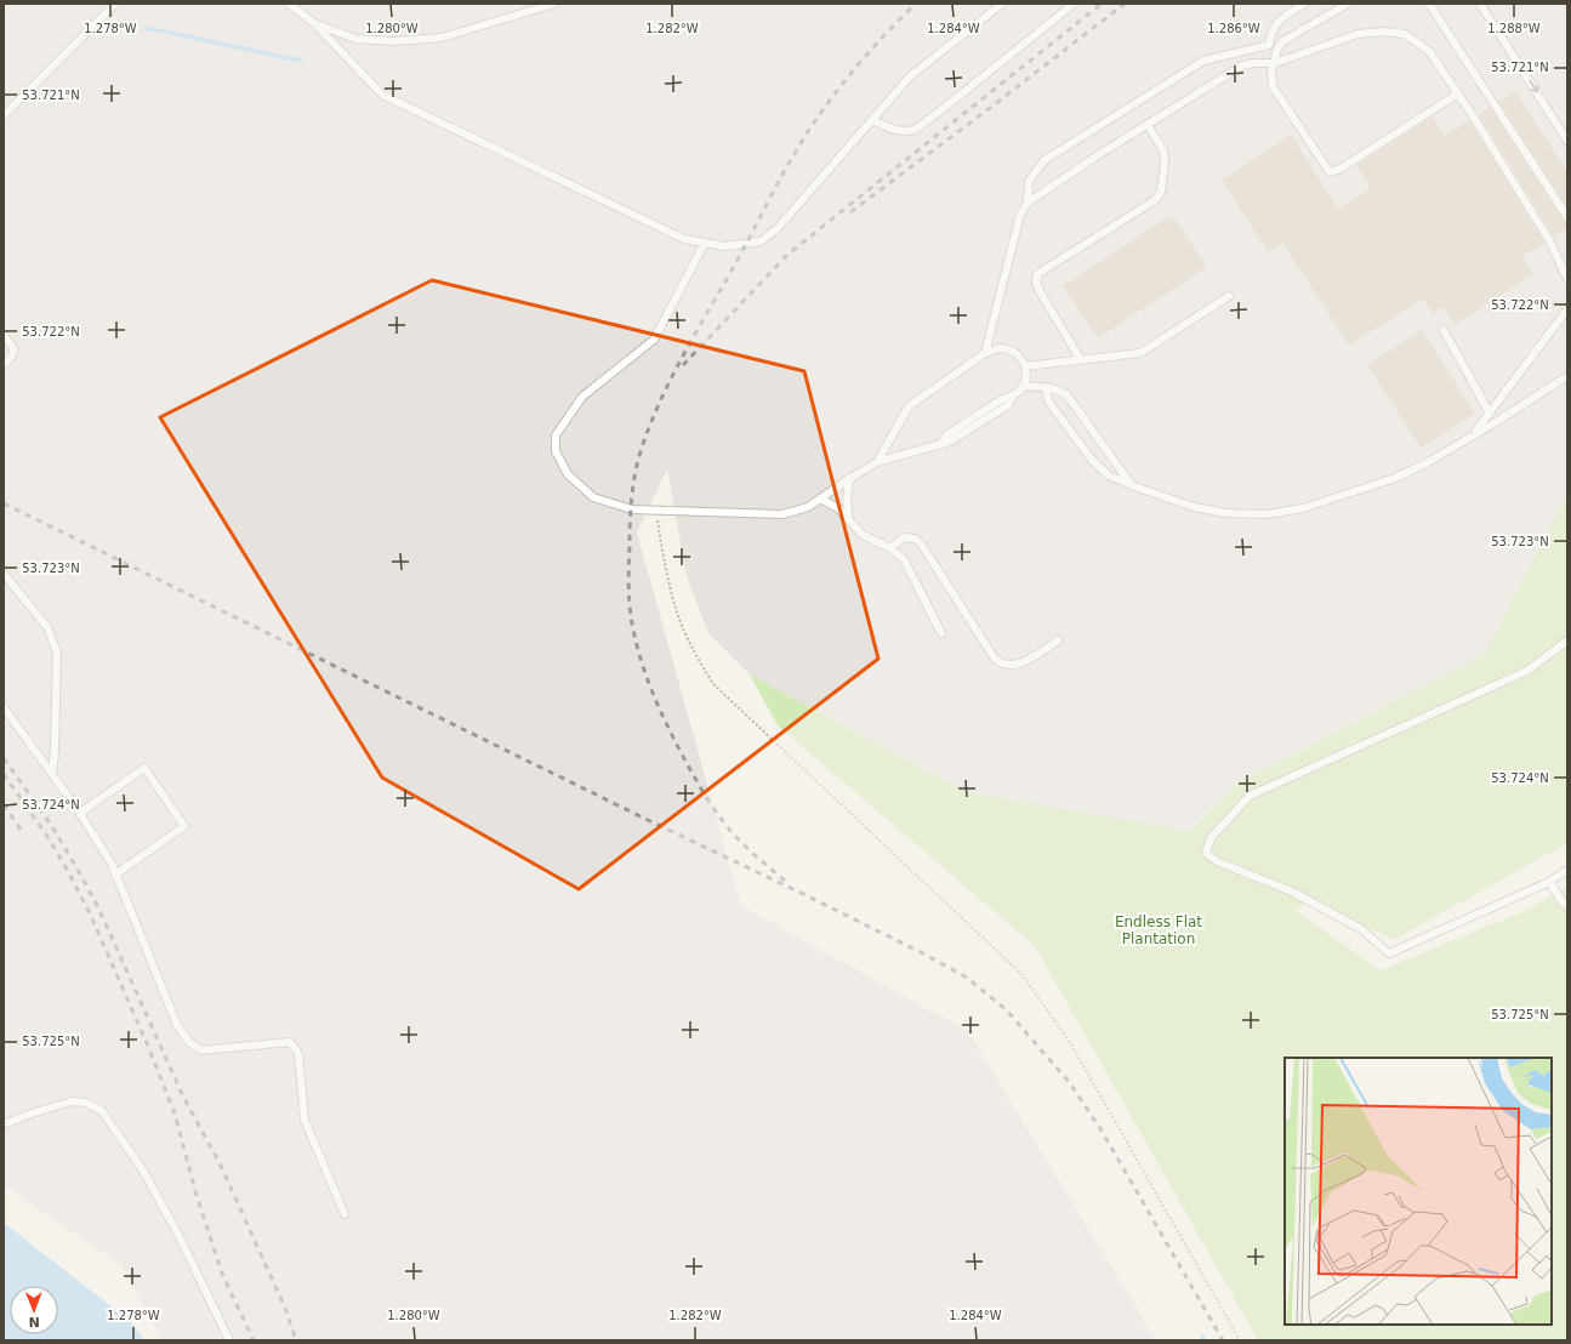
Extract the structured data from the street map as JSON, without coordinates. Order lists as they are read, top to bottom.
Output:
{
  "parks": ["Endless Flat Plantation"],
  "north": "bottom",
  "coordinates": [
    "1.278°W",
    "1.280°W",
    "1.282°W",
    "1.284°W",
    "1.286°W",
    "1.288°W",
    "53.721°N",
    "53.722°N",
    "53.723°N",
    "53.724°N",
    "53.725°N"
  ]
}
